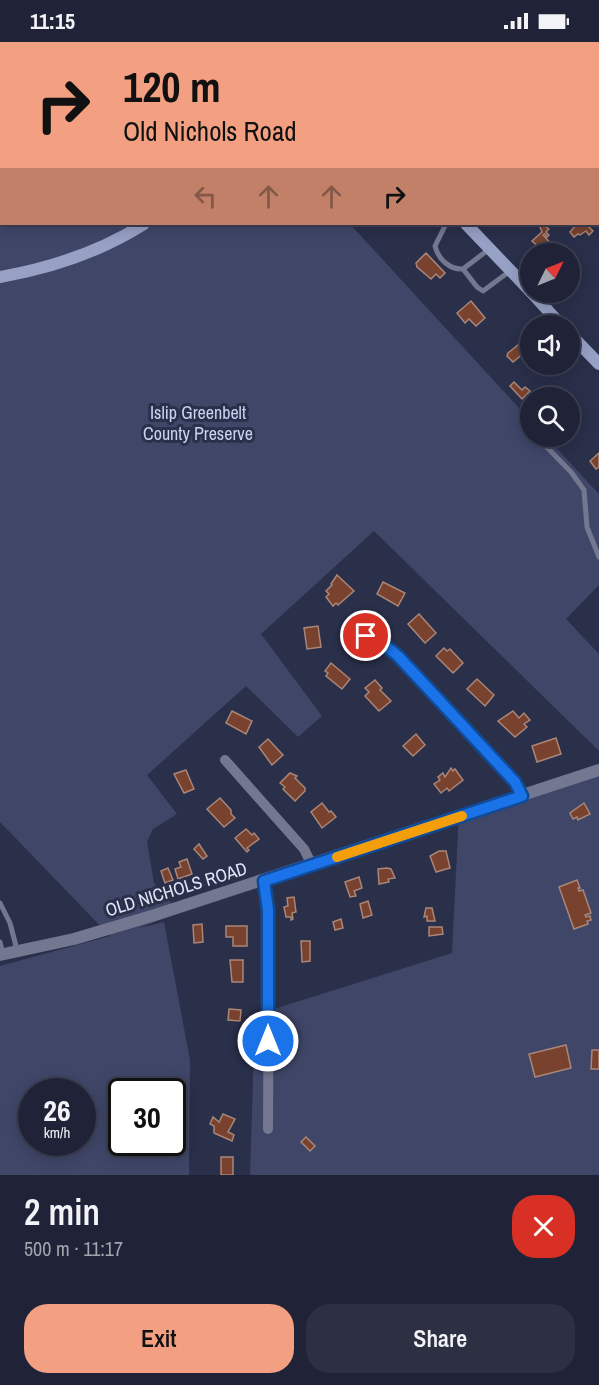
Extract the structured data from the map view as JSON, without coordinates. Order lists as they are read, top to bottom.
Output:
{
  "streets": {
    "street": ["OLD NICHOLS ROAD"]
  },
  "parks": ["Islip Greenbelt County Preserve"],
  "north": "top right",
  "page": {
    "status": "11:15",
    "turn": ["120 m", "Old Nichols Road"],
    "speed": "26 km/h",
    "limit": "30",
    "heading": ["2 min", "500 m · 11:17"],
    "buttons": ["Exit", "Share"]
  }
}
